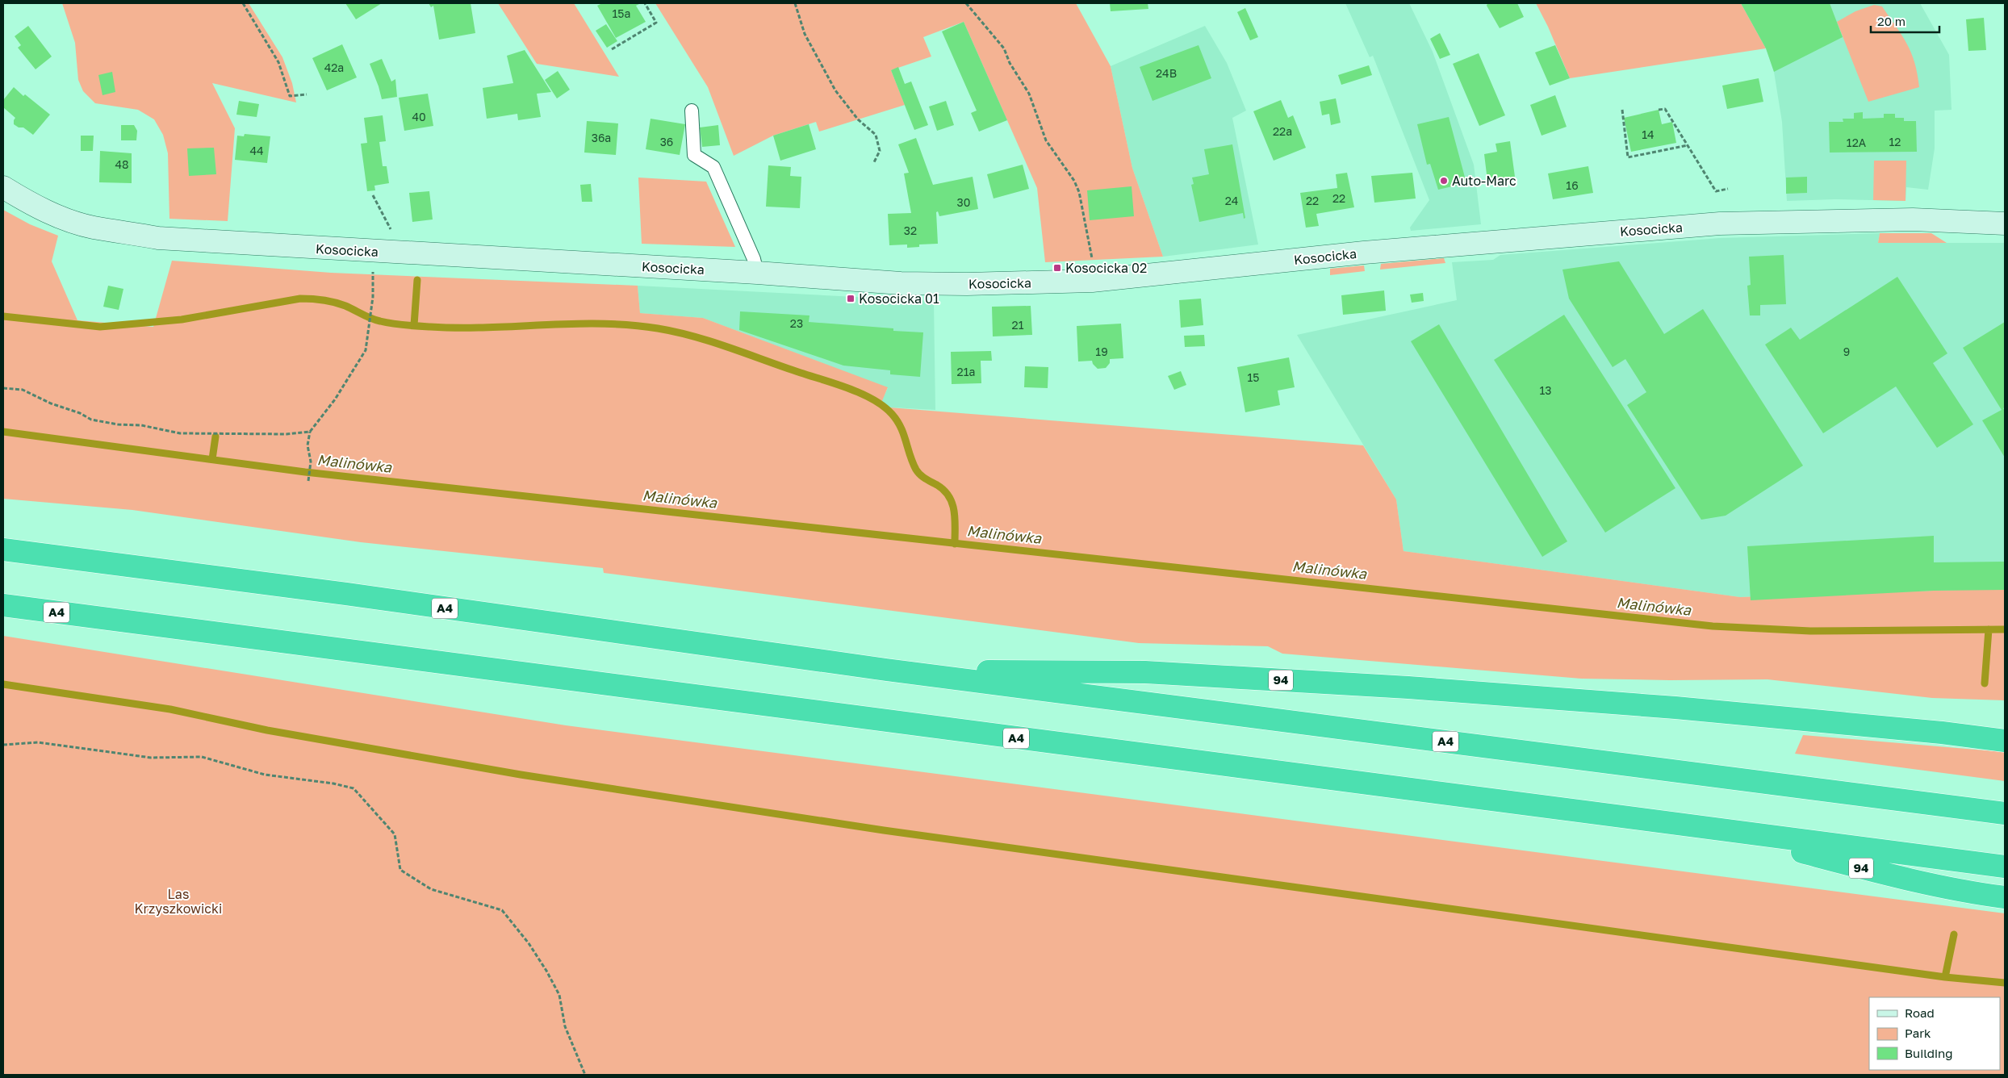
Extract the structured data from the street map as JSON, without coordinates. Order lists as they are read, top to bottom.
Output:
{
  "streets": {
    "highway": ["A4", "94"],
    "street": ["Kosocicka"]
  },
  "crossings": [
    ["A4", "94"]
  ],
  "water": ["Malinówka"],
  "parks": ["Las Krzyszkowicki"],
  "places": {
    "other": ["Auto-Marc"],
    "transit": ["Kosocicka 02", "Kosocicka 01"]
  },
  "house_numbers": [
    "15a",
    "42a",
    "24B",
    "40",
    "22a",
    "14",
    "36a",
    "36",
    "12",
    "12A",
    "44",
    "48",
    "16",
    "22",
    "24",
    "22",
    "30",
    "32",
    "23",
    "21",
    "19",
    "9",
    "21a",
    "15",
    "13"
  ],
  "legend": ["Road", "Park", "Building"],
  "scale_bar": "20 m"
}
